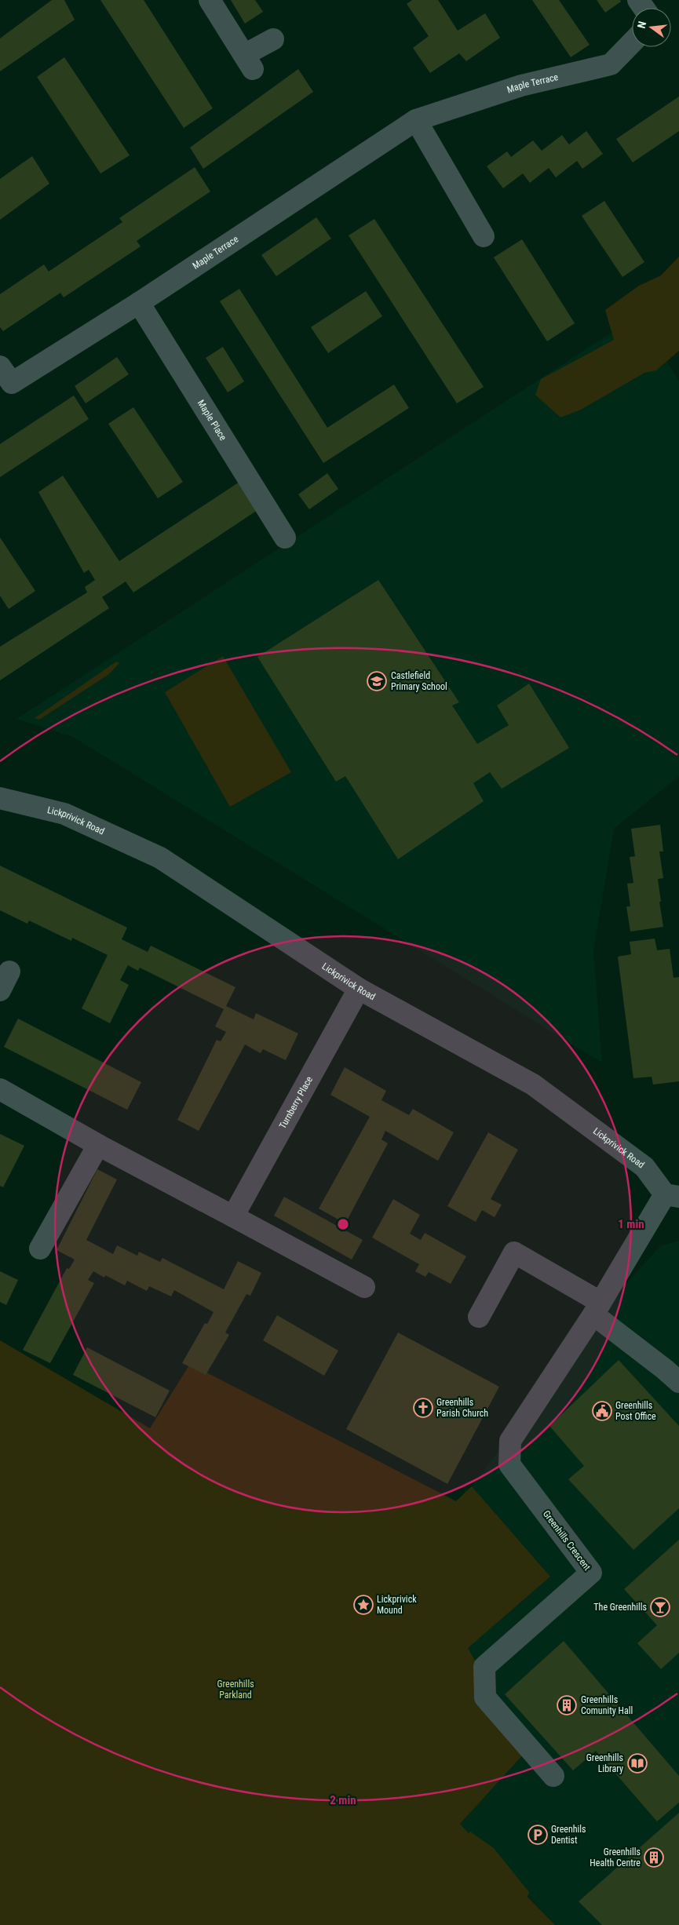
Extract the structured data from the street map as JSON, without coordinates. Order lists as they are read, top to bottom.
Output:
{
  "streets": {
    "street": [
      "Maple Terrace",
      "Maple Place",
      "Lickprivick Road",
      "Turnberry Place",
      "Greenhills Crescent"
    ]
  },
  "crossings": [
    ["Maple Terrace", "Maple Place"],
    ["Lickprivick Road", "Turnberry Place"],
    ["Lickprivick Road", "Greenhills Crescent"]
  ],
  "parks": ["Greenhills Parkland"],
  "places": {
    "school or university": ["Castlefield Primary School"],
    "church": ["Greenhills Parish Church"],
    "public building": ["Greenhills Post Office"],
    "place": ["Lickprivick Mound"],
    "bar": ["The Greenhills"],
    "building": ["Greenhills Comunity Hall", "Greenhills Health Centre"],
    "library": ["Greenhills Library"],
    "parking": ["Greenhils Dentist"]
  },
  "north": "left",
  "rings": ["1 min", "2 min"]
}
